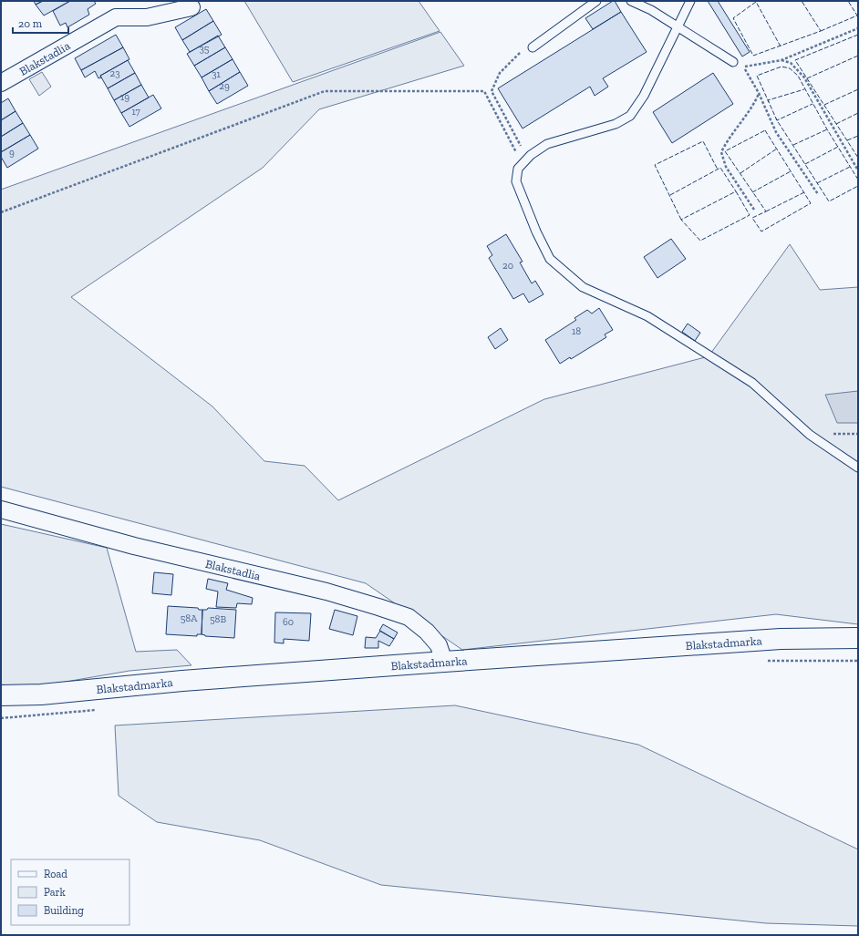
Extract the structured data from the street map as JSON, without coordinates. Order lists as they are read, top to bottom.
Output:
{
  "streets": {
    "main road": ["Blakstadmarka"],
    "street": ["Blakstadlia"]
  },
  "crossings": [
    ["Blakstadlia", "Blakstadmarka"]
  ],
  "house_numbers": [
    "35",
    "23",
    "31",
    "29",
    "19",
    "17",
    "9",
    "20",
    "18",
    "58A",
    "58B",
    "60"
  ],
  "legend": ["Road", "Park", "Building"],
  "scale_bar": "20 m"
}
